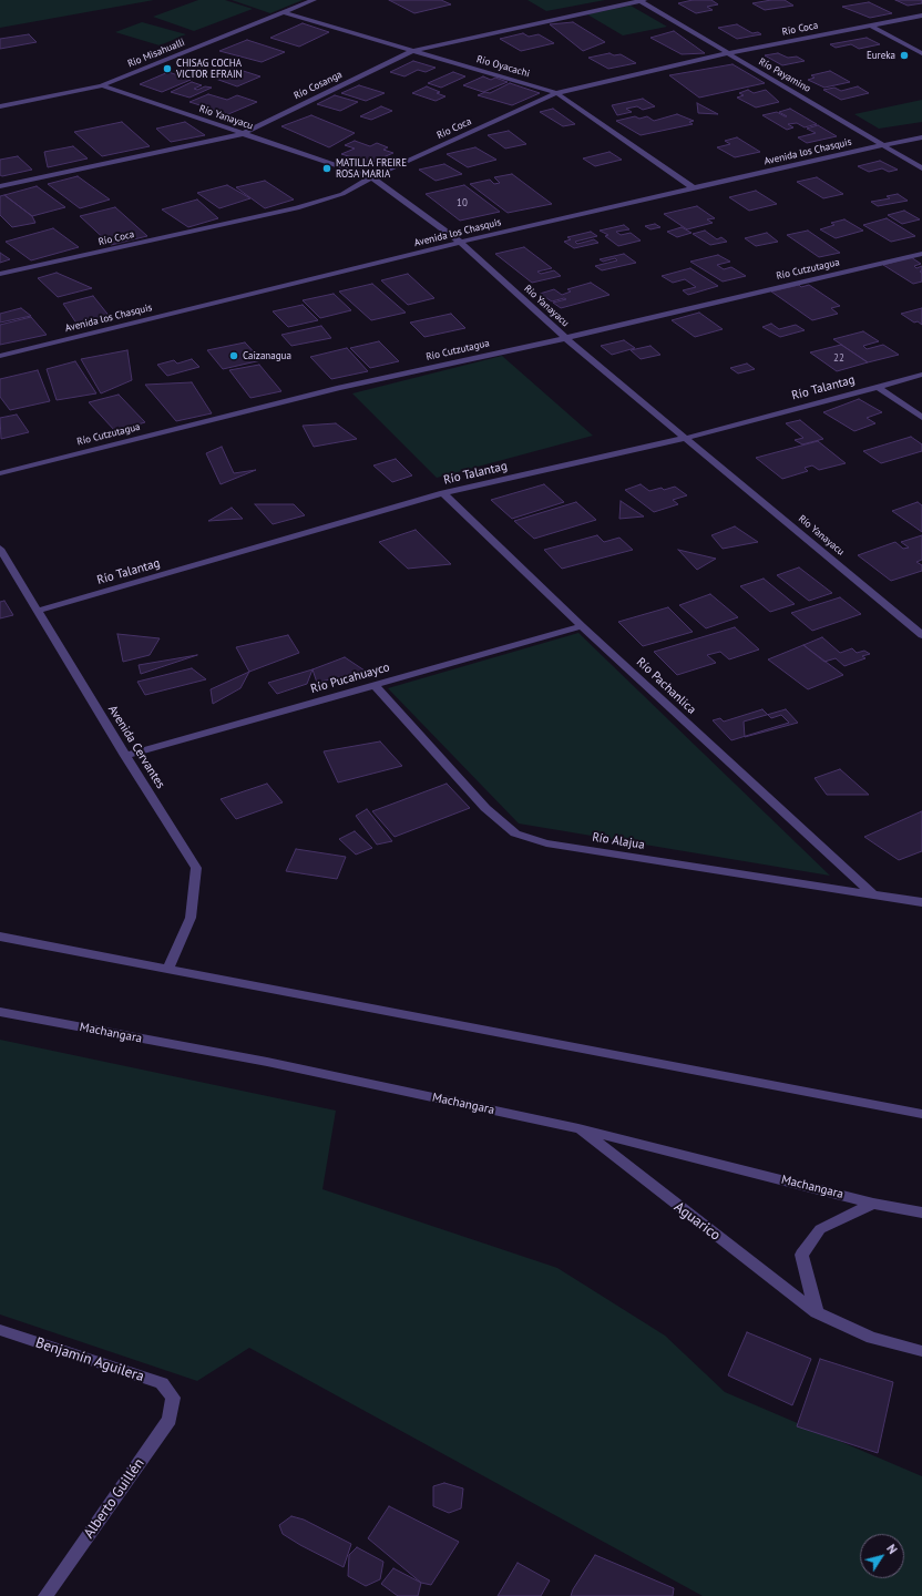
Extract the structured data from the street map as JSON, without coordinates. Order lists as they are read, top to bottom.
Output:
{
  "streets": {
    "street": [
      "Río Coca",
      "Río Misahualli",
      "Río Oyacachi",
      "Río Payamino",
      "Río Cosanga",
      "Río Yanayacu",
      "Avenida los Chasquis",
      "Río Cutzutagua",
      "Río Talantag",
      "Río Pucahuayco",
      "Río Pachanlica",
      "Avenida Cervantes",
      "Río Alajua",
      "Machangara",
      "Aguarico",
      "Benjamín Aguilera",
      "Alberto Guillén"
    ]
  },
  "crossings": [
    ["Río Coca", "Río Oyacachi"],
    ["Río Coca", "Río Payamino"],
    ["Río Coca", "Río Yanayacu"],
    ["Río Misahualli", "Río Oyacachi"],
    ["Río Misahualli", "Río Yanayacu"],
    ["Río Oyacachi", "Río Cosanga"],
    ["Río Oyacachi", "Avenida los Chasquis"],
    ["Río Payamino", "Río Cosanga"],
    ["Río Payamino", "Avenida los Chasquis"],
    ["Río Cosanga", "Río Yanayacu"],
    ["Río Yanayacu", "Avenida los Chasquis"],
    ["Río Yanayacu", "Río Cutzutagua"],
    ["Río Yanayacu", "Río Talantag"],
    ["Río Talantag", "Río Pachanlica"],
    ["Río Talantag", "Avenida Cervantes"],
    ["Río Pucahuayco", "Río Pachanlica"],
    ["Río Pucahuayco", "Avenida Cervantes"],
    ["Río Pucahuayco", "Río Alajua"],
    ["Río Pachanlica", "Río Alajua"],
    ["Machangara", "Aguarico"],
    ["Benjamín Aguilera", "Alberto Guillén"]
  ],
  "places": [
    "Eureka",
    "CHISAG COCHA VICTOR EFRAIN",
    "MATILLA FREIRE ROSA MARIA",
    "Caizanagua"
  ],
  "house_numbers": ["10", "22"],
  "north": "top right"
}
